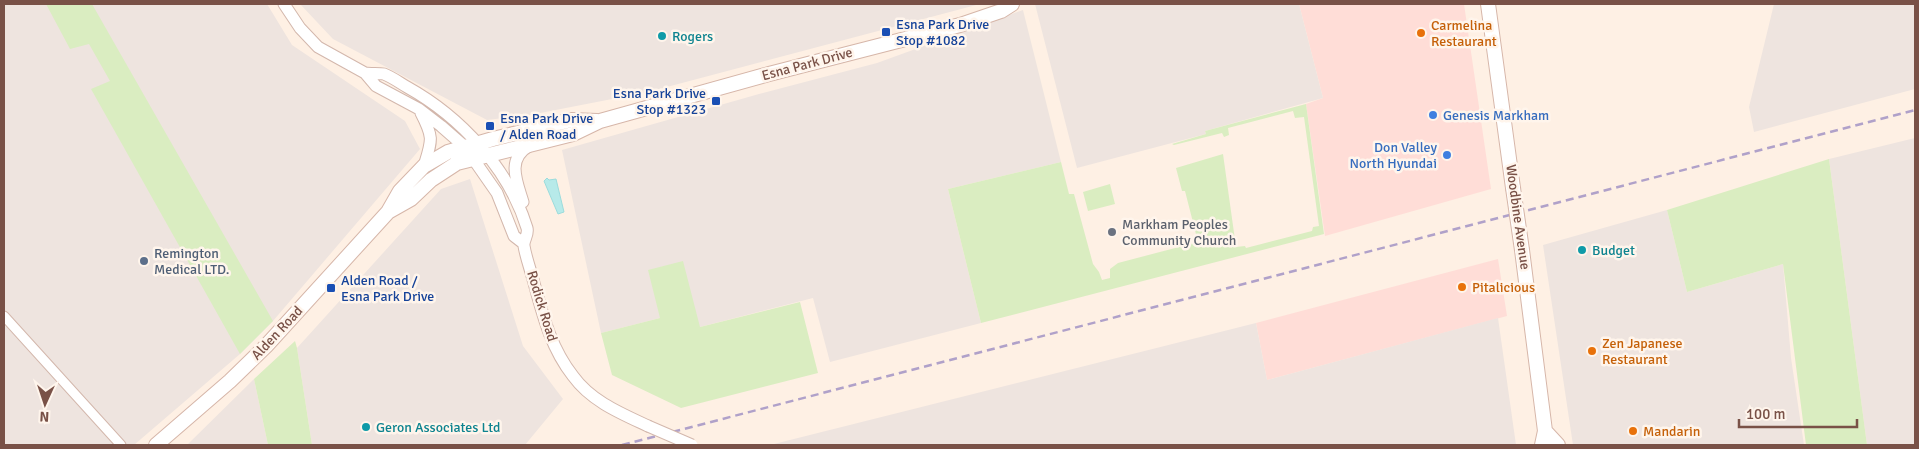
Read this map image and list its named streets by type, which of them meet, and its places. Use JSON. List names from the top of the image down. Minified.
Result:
{"streets":{"main road":["Esna Park Drive","Woodbine Avenue","Alden Road"],"street":["Rodick Road"]},"crossings":[["Esna Park Drive","Rodick Road"],["Esna Park Drive","Alden Road"],["Rodick Road","Alden Road"]],"places":{"transit":["Esna Park Drive Stop #1082","Esna Park Drive Stop #1323","Esna Park Drive / Alden Road","Alden Road / Esna Park Drive"],"other":["Carmelina Restaurant","Rogers","Genesis Markham","Don Valley North Hyundai","Markham Peoples Community Church","Budget","Remington Medical LTD.","Pitalicious","Zen Japanese Restaurant","Geron Associates Ltd","Mandarin"]},"scale_bar":"100 m","north":"bottom"}
